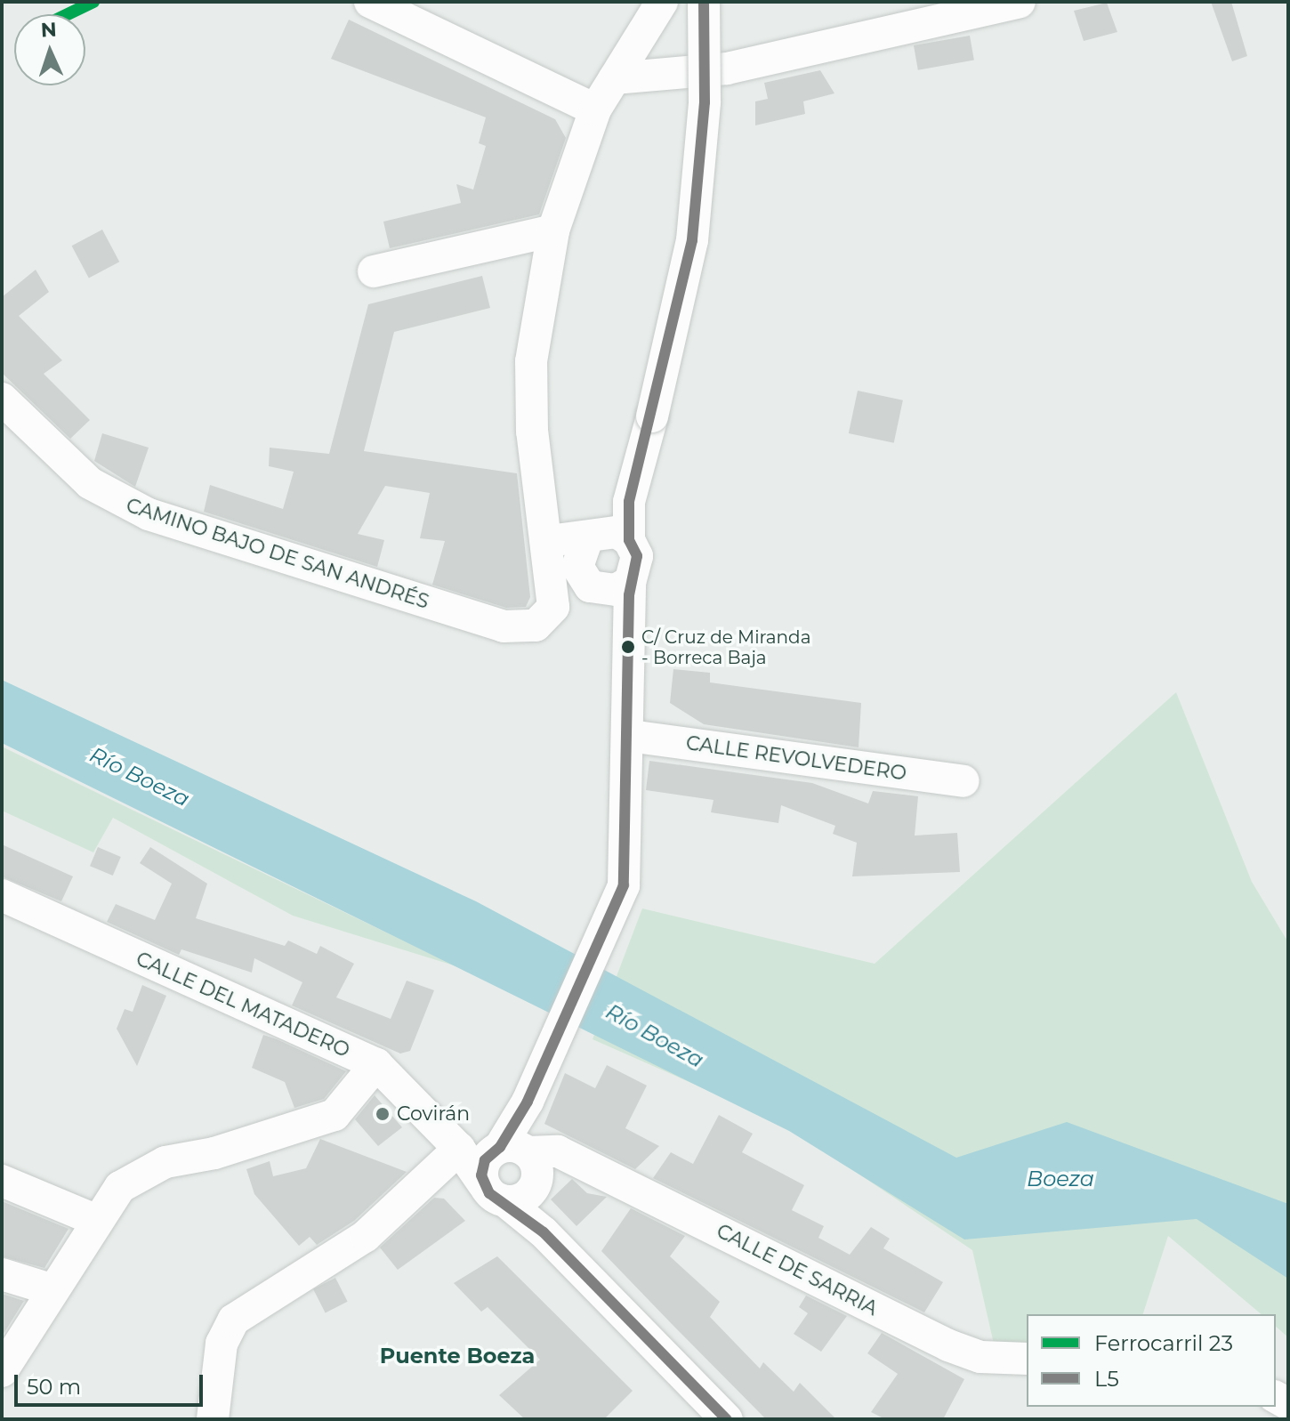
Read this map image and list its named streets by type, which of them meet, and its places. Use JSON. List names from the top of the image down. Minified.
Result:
{"streets":{"street":["CAMINO BAJO DE SAN ANDRÉS","CALLE REVOLVEDERO","CALLE DEL MATADERO","CALLE DE SARRIA"]},"crossings":[["CALLE DEL MATADERO","CALLE DE SARRIA"]],"districts":["Puente Boeza"],"water":["Río Boeza","Boeza"],"places":["C/ Cruz de Miranda - Borreca Baja","Covirán"],"lines":["rail line 23","transit line L5"],"legend":["Ferrocarril 23","L5"],"scale_bar":"50 m","north":"top"}
